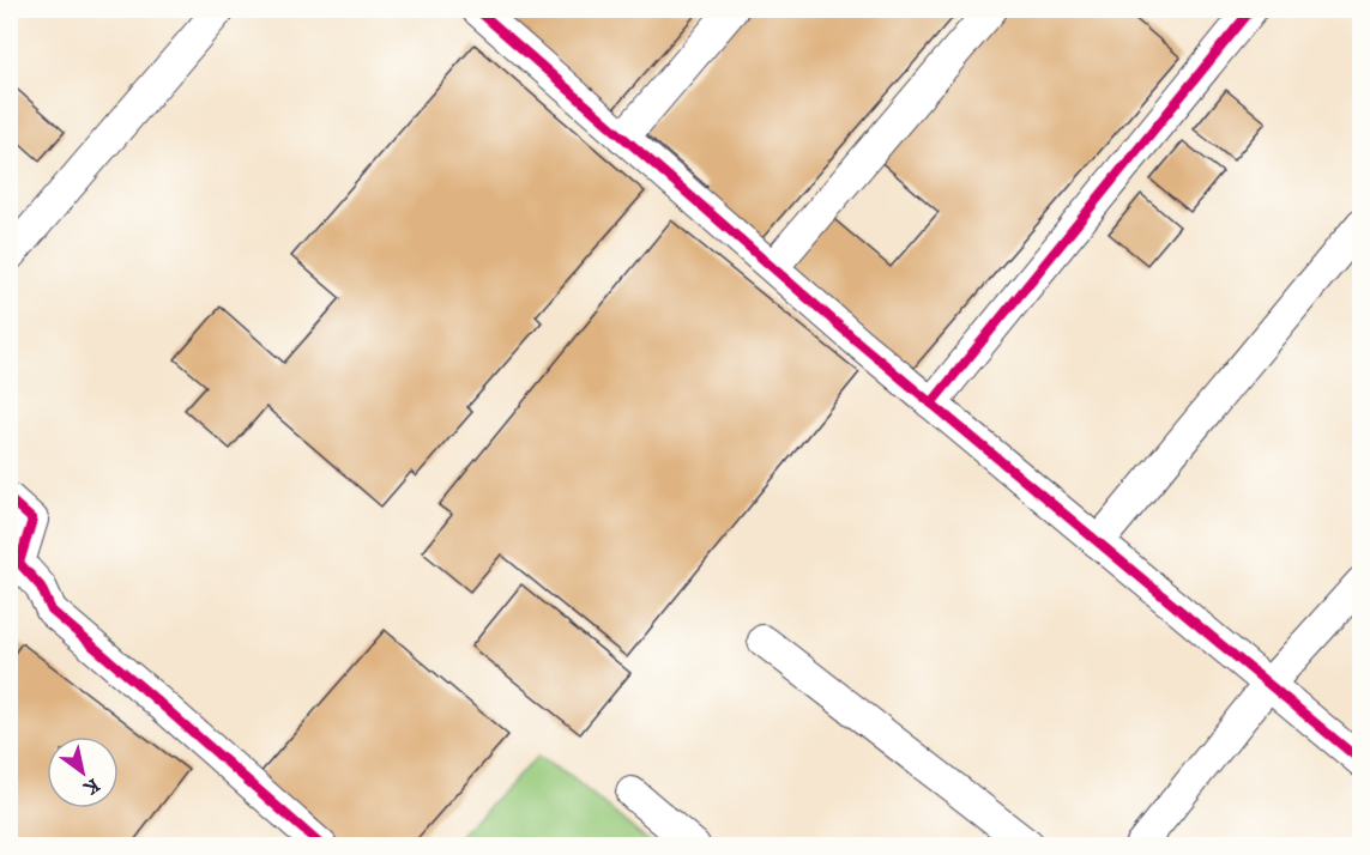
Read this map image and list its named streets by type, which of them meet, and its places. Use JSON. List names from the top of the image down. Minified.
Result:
{"north":"bottom right"}
